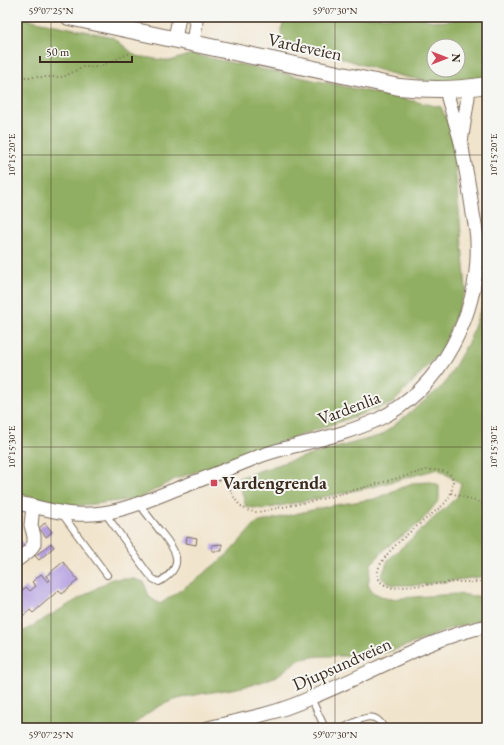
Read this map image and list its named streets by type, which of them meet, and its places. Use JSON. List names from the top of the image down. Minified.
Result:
{"streets":{"street":["Vardeveien","Vardenlia","Djupsundveien"]},"crossings":[["Vardeveien","Vardenlia"]],"places":{"transit":["Vardengrenda"]},"scale_bar":"50 m","north":"right","coordinates":["59°07'25\"N","59°07'30\"N","10°15'20\"E","10°15'30\"E"]}
